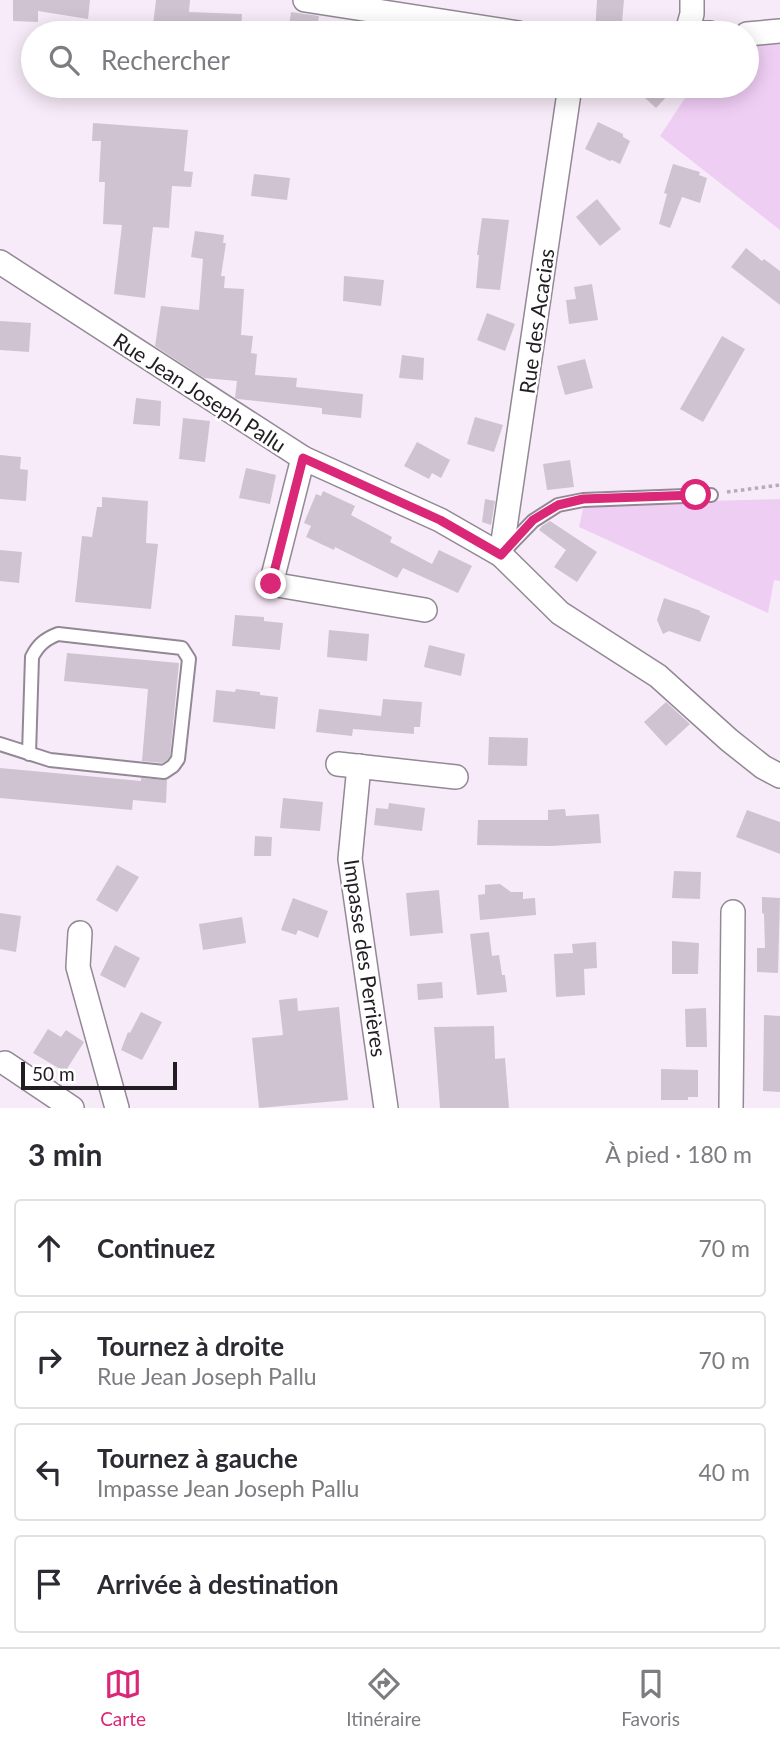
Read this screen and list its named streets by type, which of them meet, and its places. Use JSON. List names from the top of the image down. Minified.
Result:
{"streets":{"street":["Rue des Acacias","Rue Jean Joseph Pallu","Impasse des Perrières"]},"crossings":[["Rue des Acacias","Rue Jean Joseph Pallu"]],"scale_bar":"50 m","page":{"search":"Rechercher","scale":"50 m","heading":["3 min","À pied · 180 m"],"list":[["Continuez","70 m"],["Tournez à droite","Rue Jean Joseph Pallu","70 m"],["Tournez à gauche","Impasse Jean Joseph Pallu","40 m"],"Arrivée à destination"],"nav":["Carte","Itinéraire","Favoris"]}}
